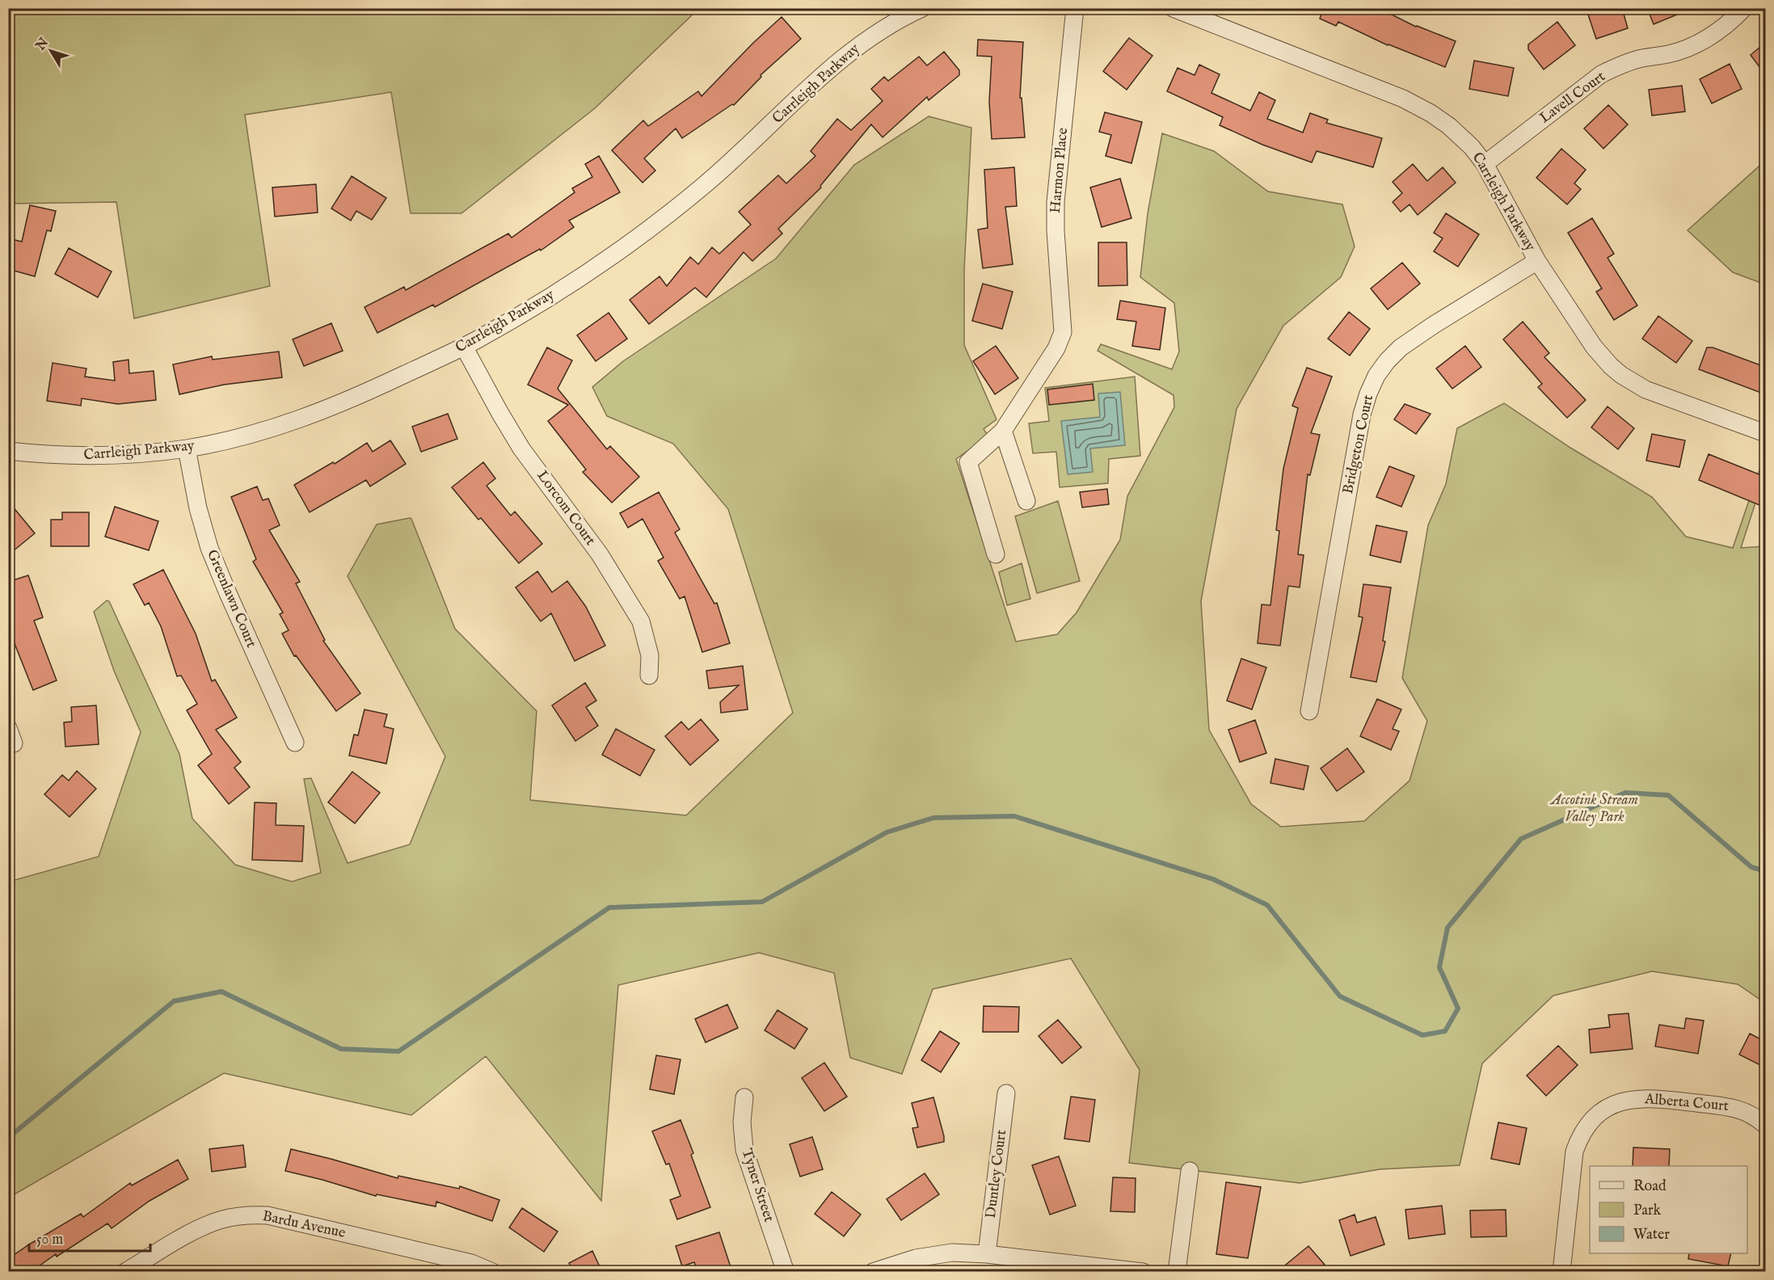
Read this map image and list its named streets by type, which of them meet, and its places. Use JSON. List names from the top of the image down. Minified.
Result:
{"streets":{"street":["Carrleigh Parkway","Lavell Court","Harmon Place","Bridgeton Court","Lorcom Court","Greenlawn Court","Alberta Court","Duntley Court","Tyner Street","Bardu Avenue"]},"crossings":[["Carrleigh Parkway","Lavell Court"],["Carrleigh Parkway","Bridgeton Court"],["Carrleigh Parkway","Lorcom Court"],["Carrleigh Parkway","Greenlawn Court"]],"parks":["Accotink Stream Valley Park"],"legend":["Road","Park","Water"],"scale_bar":"50 m","north":"top left"}
